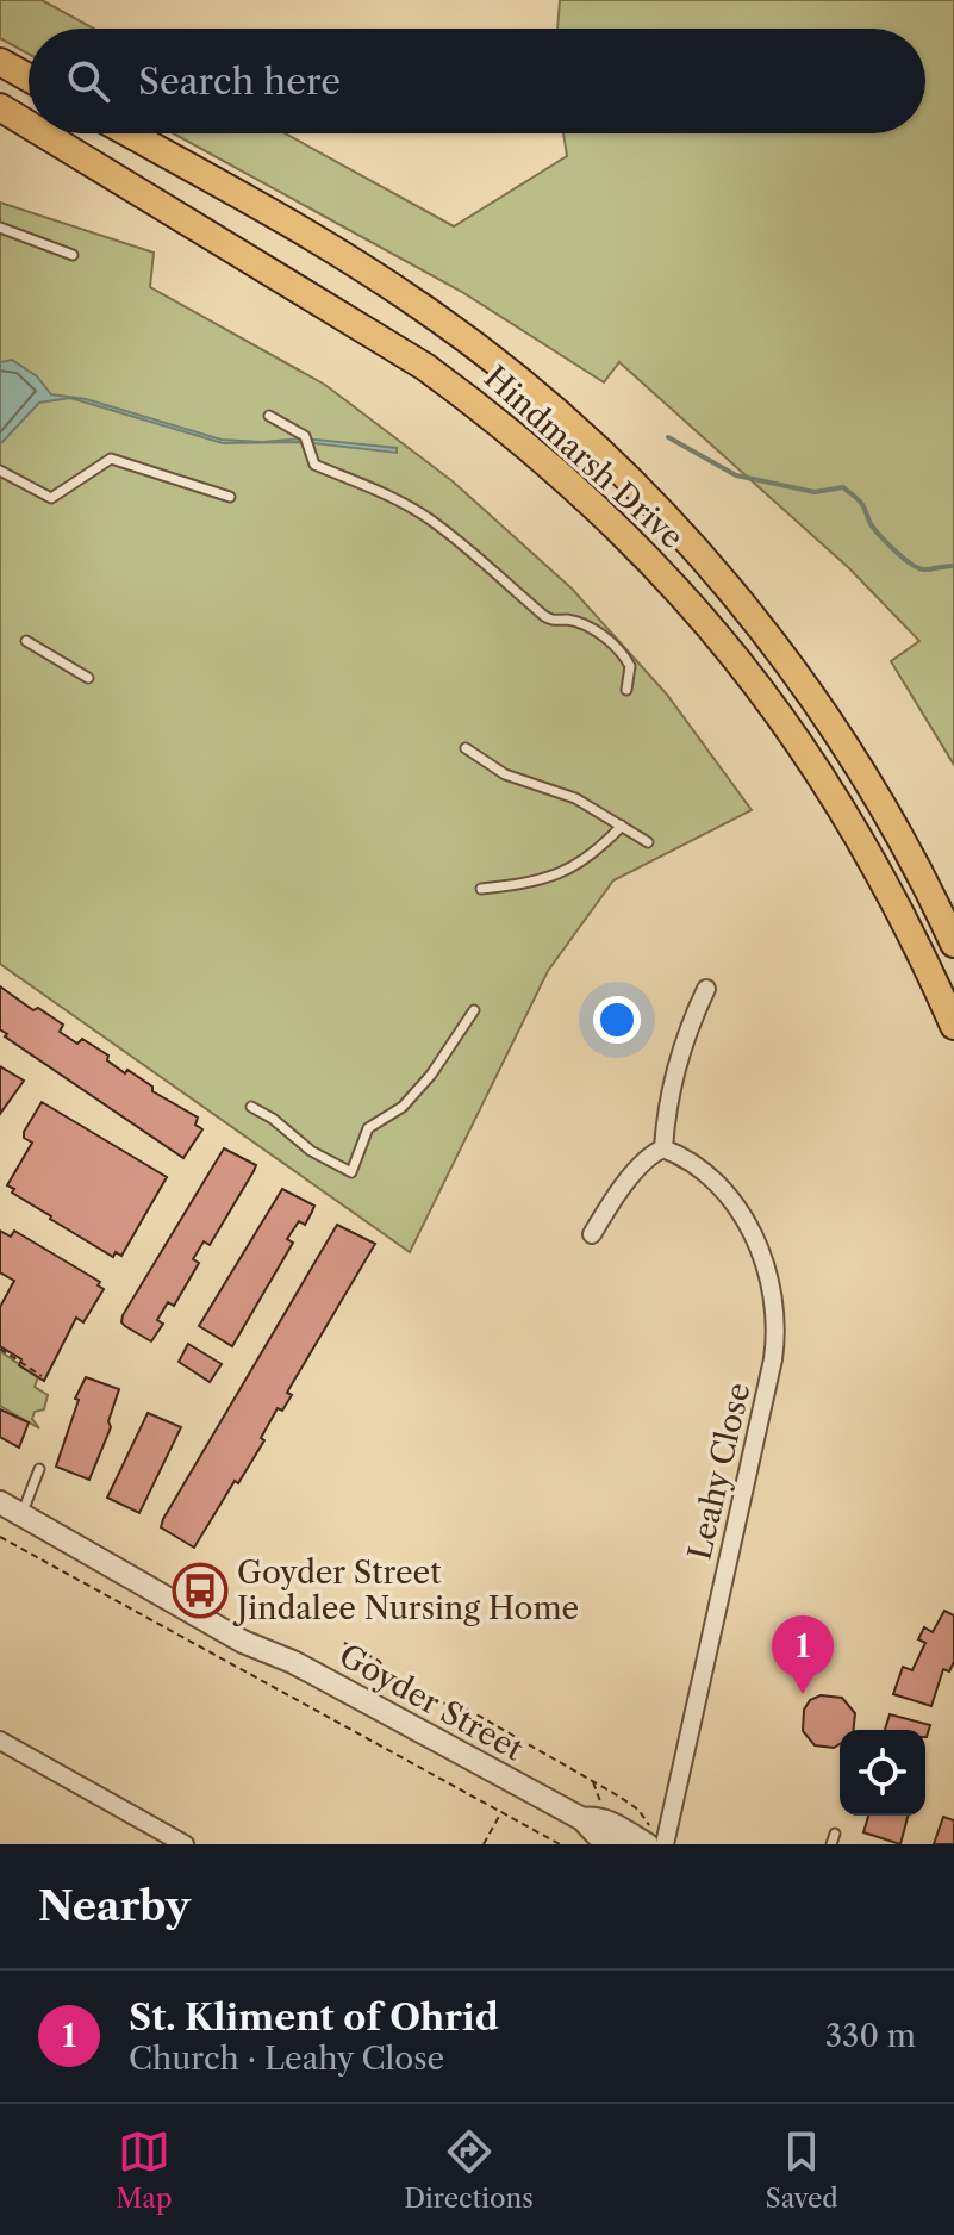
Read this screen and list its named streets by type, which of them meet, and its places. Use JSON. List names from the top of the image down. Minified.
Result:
{"streets":{"main road":["Hindmarsh Drive"],"street":["Leahy Close","Goyder Street"]},"crossings":[["Leahy Close","Goyder Street"]],"places":{"bus stop":["Goyder Street Jindalee Nursing Home"]},"page":{"search":"Search here","pins":"1","heading":"Nearby","list":[{"mark":"1","name":"St. Kliment of Ohrid","note":"Church · Leahy Close","value":"330 m"}],"nav":["Map","Directions","Saved"]}}
